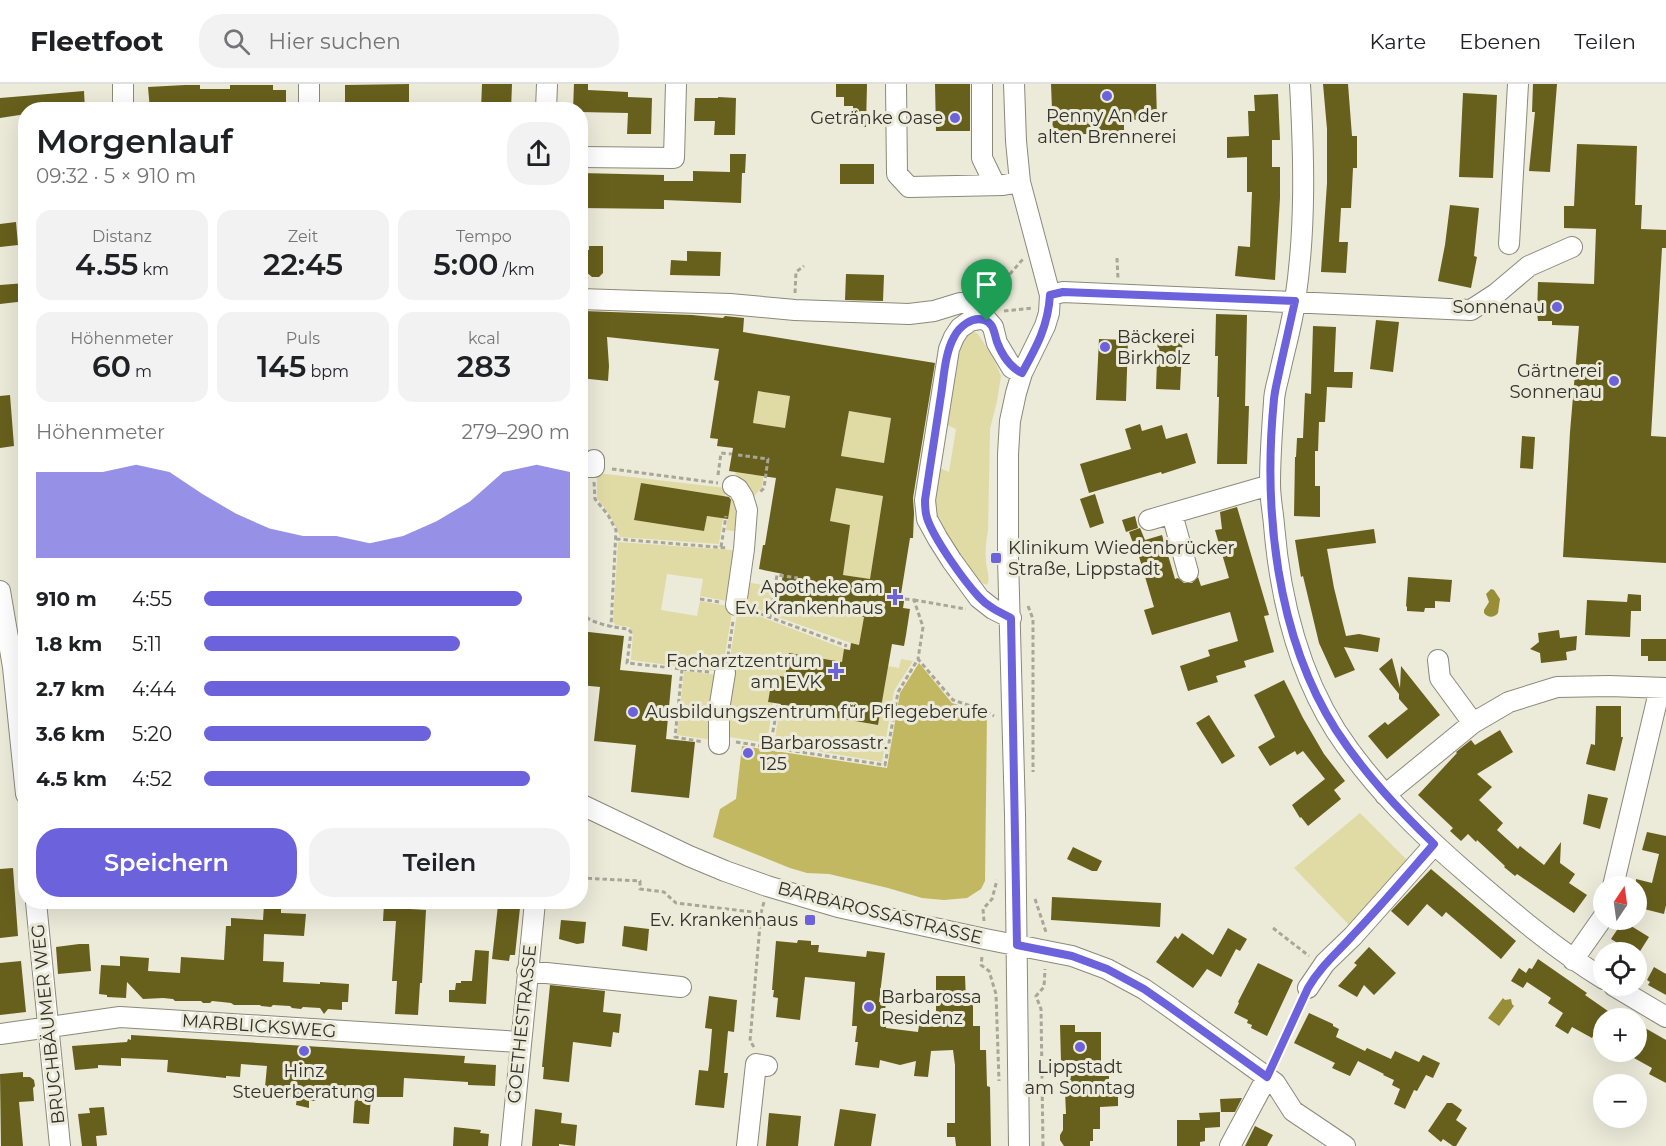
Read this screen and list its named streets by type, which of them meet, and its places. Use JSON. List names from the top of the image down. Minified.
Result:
{"streets":{"street":["BARBAROSSASTRASSE","BRUCHBÄUMER WEG","GOETHESTRASSE","MARBLICKSWEG"]},"crossings":[["BRUCHBÄUMER WEG","MARBLICKSWEG"],["GOETHESTRASSE","MARBLICKSWEG"]],"places":{"other":["Penny An der alten Brennerei","Getränke Oase","Sonnenau","Bäckerei Birkholz","Gärtnerei Sonnenau","Ausbildungszentrum für Pflegeberufe","Barbarossastr. 125","Barbarossa Residenz","Lippstadt am Sonntag","Hinz Steuerberatung"],"transit":["Klinikum Wiedenbrücker Straße, Lippstadt","Ev. Krankenhaus"],"health":["Apotheke am Ev. Krankenhaus","Facharztzentrum am EVK"]},"north":"top","page":{"header":"Fleetfoot","search":"Hier suchen","nav":["Karte","Ebenen","Teilen"],"heading":["Morgenlauf","09:32 · 5 × 910 m"],"stats":[["Distanz","4.55 km"],["Zeit","22:45"],["Tempo","5:00 /km"],["Höhenmeter","60 m"],["Puls","145 bpm"],["kcal","283"]],"chart":["Höhenmeter","279–290 m"],"list":[{"name":"910 m","note":"4:55"},{"name":"1.8 km","note":"5:11"},{"name":"2.7 km","note":"4:44"},{"name":"3.6 km","note":"5:20"},{"name":"4.5 km","note":"4:52"}],"buttons":["Speichern","Teilen"],"map_buttons":["+","−"]}}
